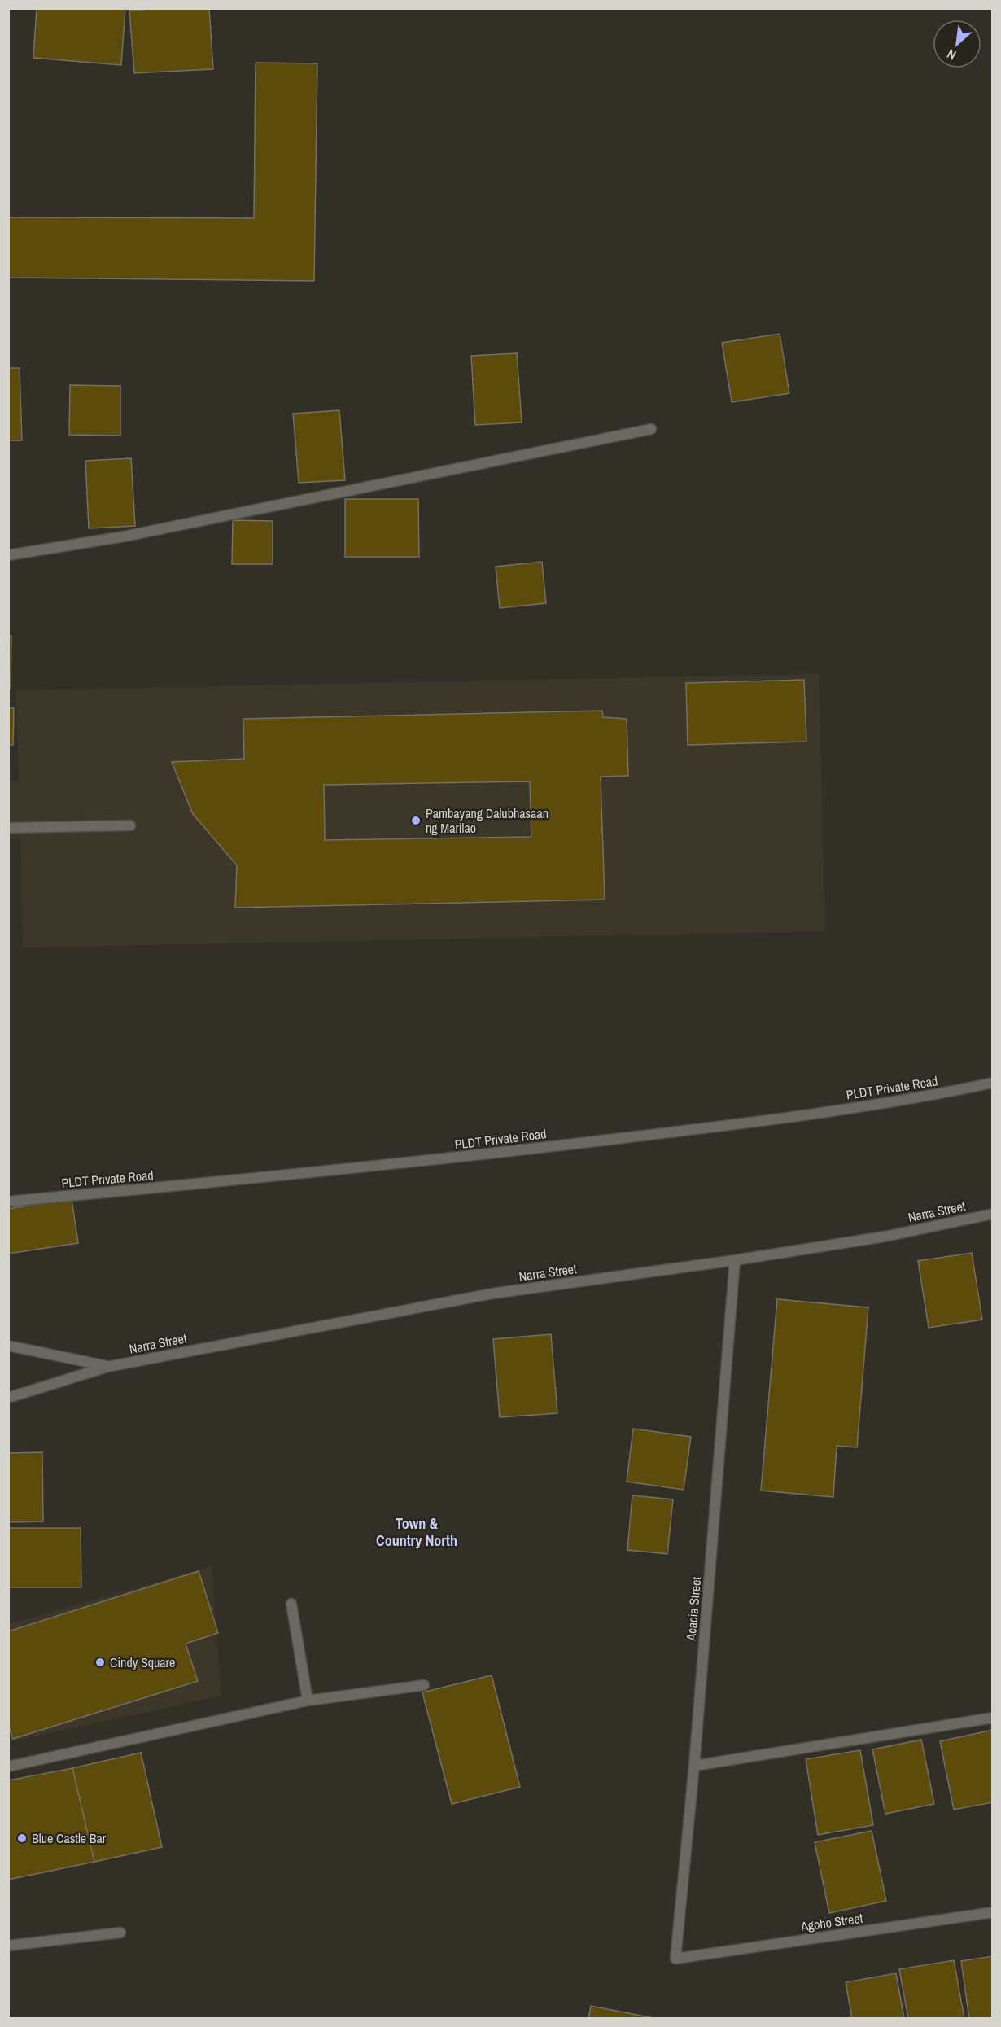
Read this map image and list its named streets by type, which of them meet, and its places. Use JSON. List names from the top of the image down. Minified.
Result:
{"streets":{"street":["PLDT Private Road","Narra Street","Acacia Street","Agoho Street"]},"crossings":[["Narra Street","Acacia Street"],["Acacia Street","Agoho Street"]],"districts":["Town & Country North"],"places":["Pambayang Dalubhasaan ng Marilao","Cindy Square","Blue Castle Bar"],"north":"bottom left"}
